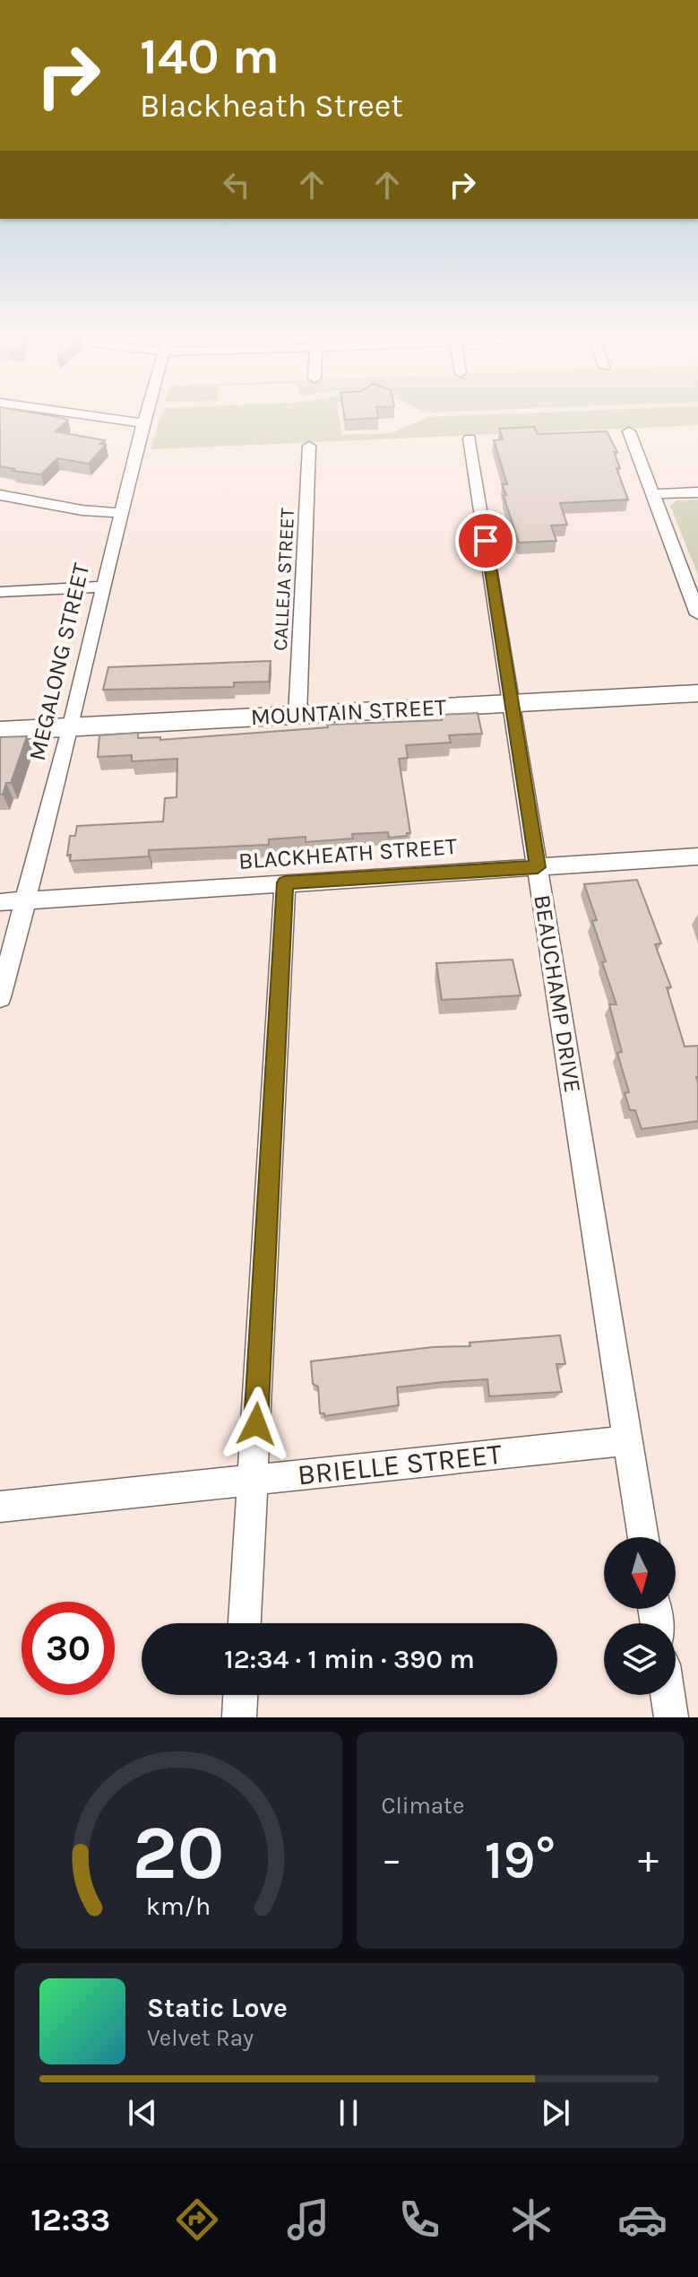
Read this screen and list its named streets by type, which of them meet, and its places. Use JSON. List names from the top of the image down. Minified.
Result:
{"streets":{"street":["CALLEJA STREET","MEGALONG STREET","MOUNTAIN STREET","BLACKHEATH STREET","BEAUCHAMP DRIVE","BRIELLE STREET"]},"crossings":[["CALLEJA STREET","MOUNTAIN STREET"],["MEGALONG STREET","MOUNTAIN STREET"],["MEGALONG STREET","BLACKHEATH STREET"],["MOUNTAIN STREET","BEAUCHAMP DRIVE"],["BLACKHEATH STREET","BEAUCHAMP DRIVE"],["BEAUCHAMP DRIVE","BRIELLE STREET"]],"north":"bottom","page":{"turn":["140 m","Blackheath Street"],"limit":"30","trip":"12:34 · 1 min · 390 m","tile":"Climate","heat":["−","19°","+"],"song":["Static Love","Velvet Ray"],"tabs":"12:33","gauge":["20","km/h"]}}
